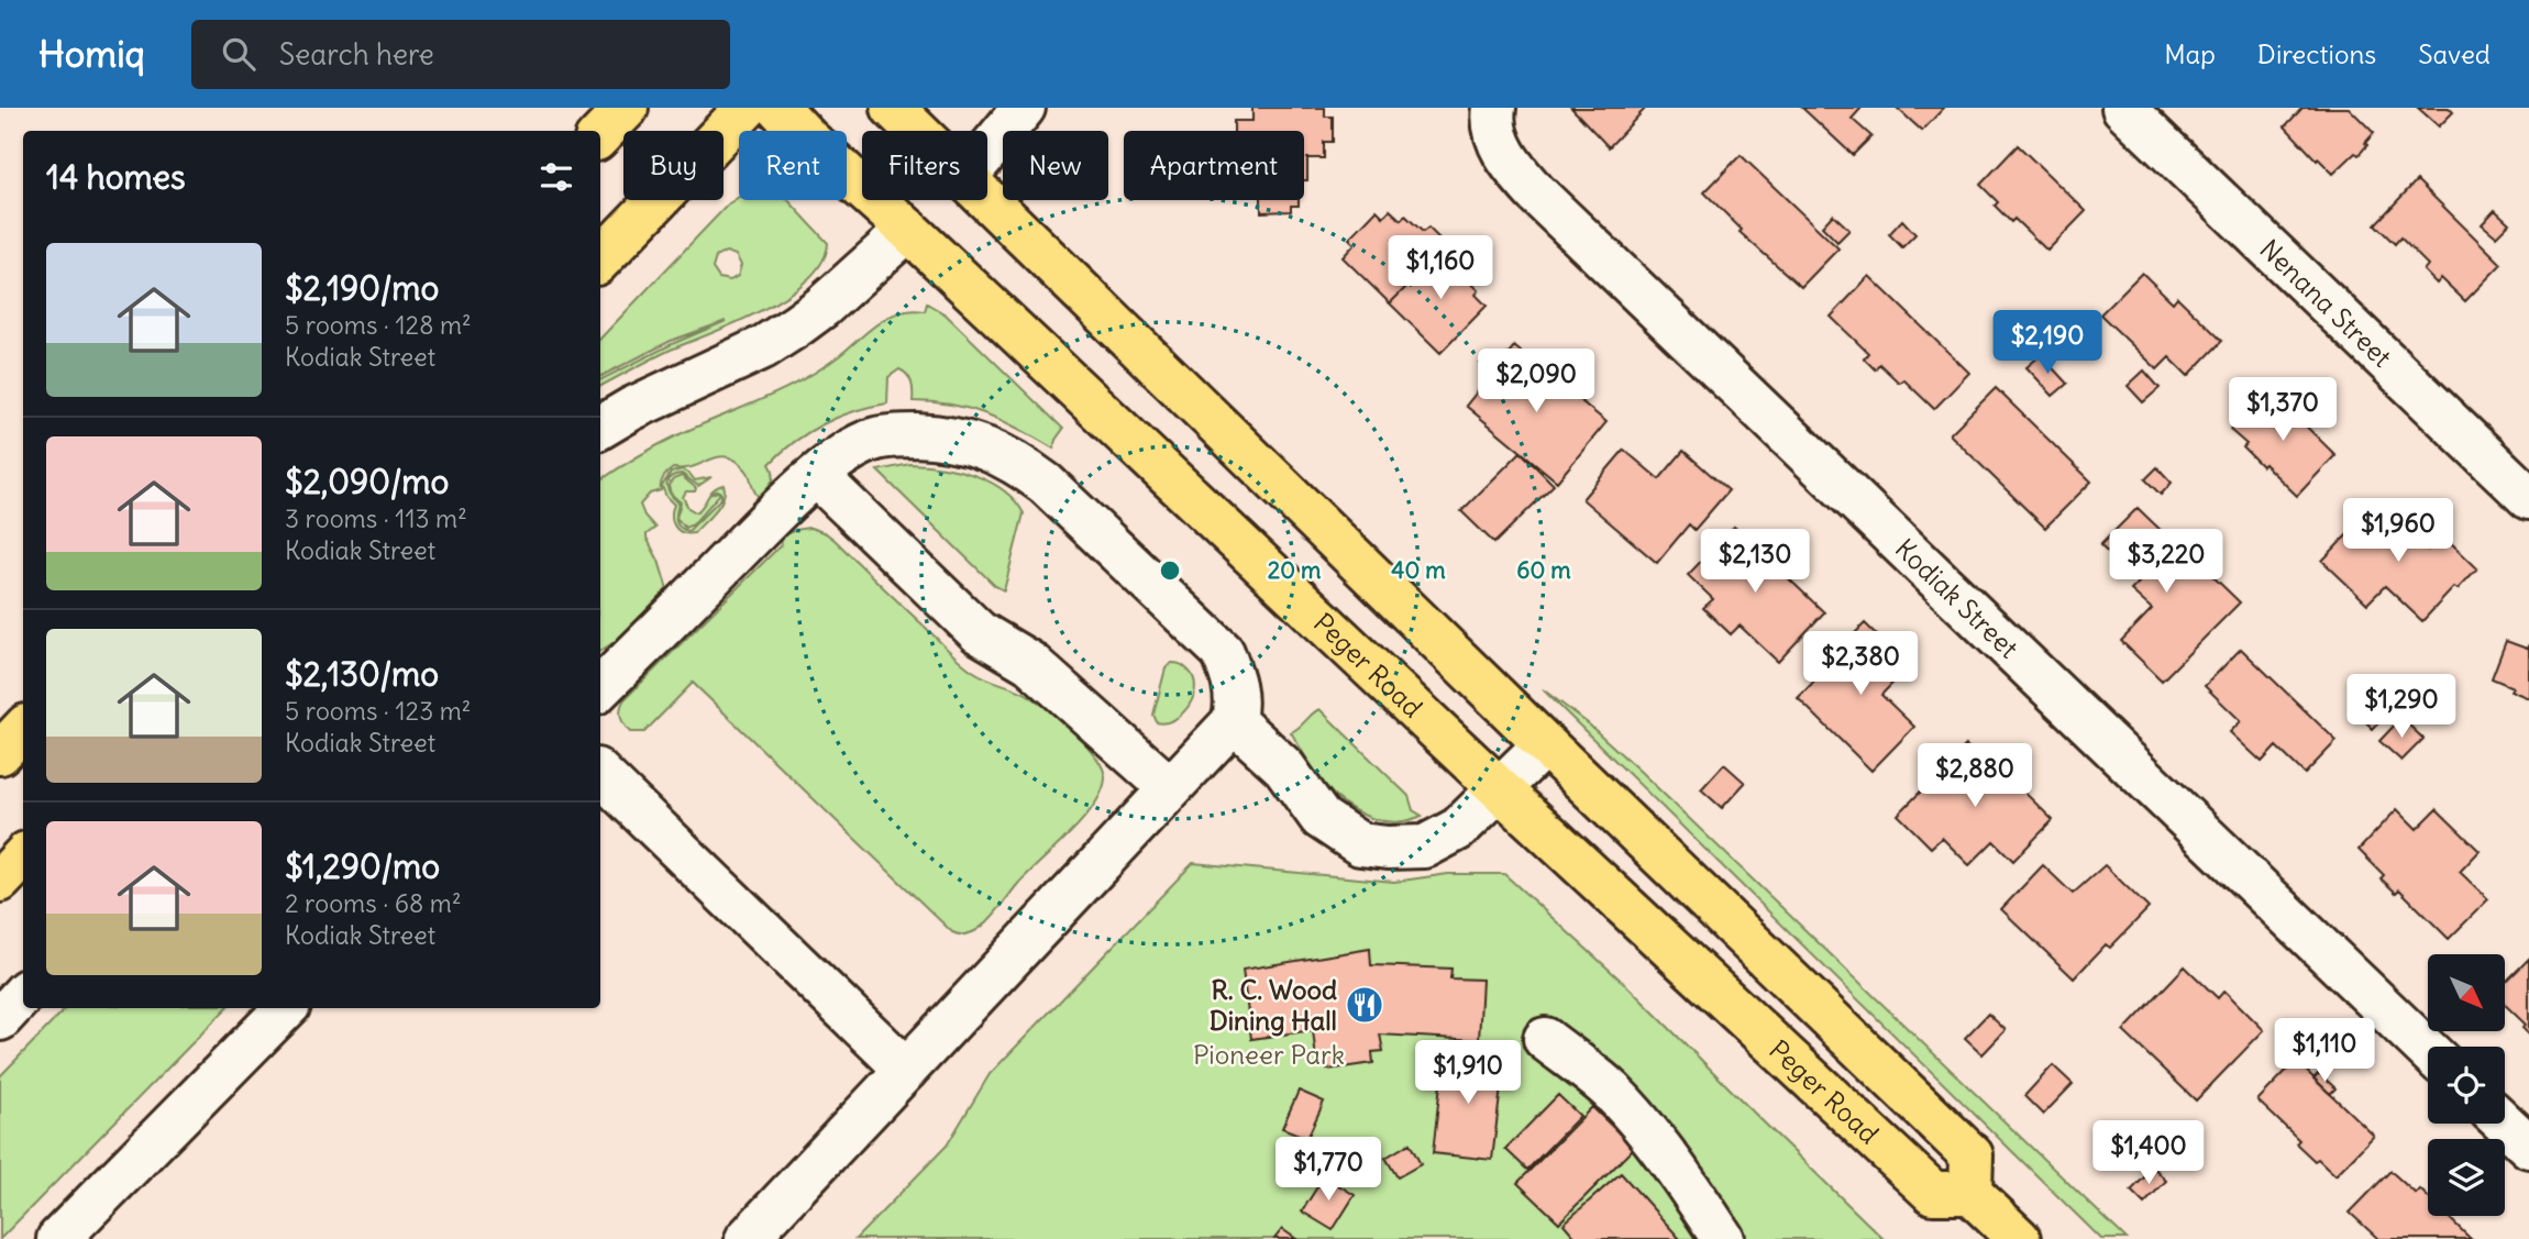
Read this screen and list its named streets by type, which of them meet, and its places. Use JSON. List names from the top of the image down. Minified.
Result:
{"streets":{"main road":["Peger Road"],"street":["Nenana Street","Kodiak Street"]},"parks":["Pioneer Park"],"places":{"restaurant":["R. C. Wood Dining Hall"]},"north":"bottom right","page":{"header":"Homiq","search":"Search here","nav":["Map","Directions","Saved"],"chip":["Buy","Rent","Filters","New","Apartment"],"heading":"14 homes","list":[{"name":"$2,190/mo","note":"5 rooms · 128 m² · Kodiak Street"},{"name":"$2,090/mo","note":"3 rooms · 113 m² · Kodiak Street"},{"name":"$2,130/mo","note":"5 rooms · 123 m² · Kodiak Street"},{"name":"$1,290/mo","note":"2 rooms · 68 m² · Kodiak Street"}],"price":["$1,160","$2,190","$2,090","$1,370","$1,960","$2,130","$3,220","$2,380","$1,290","$2,880","$1,110","$1,910","$1,400","$1,770"]},"rings":["20 m","40 m","60 m"]}
